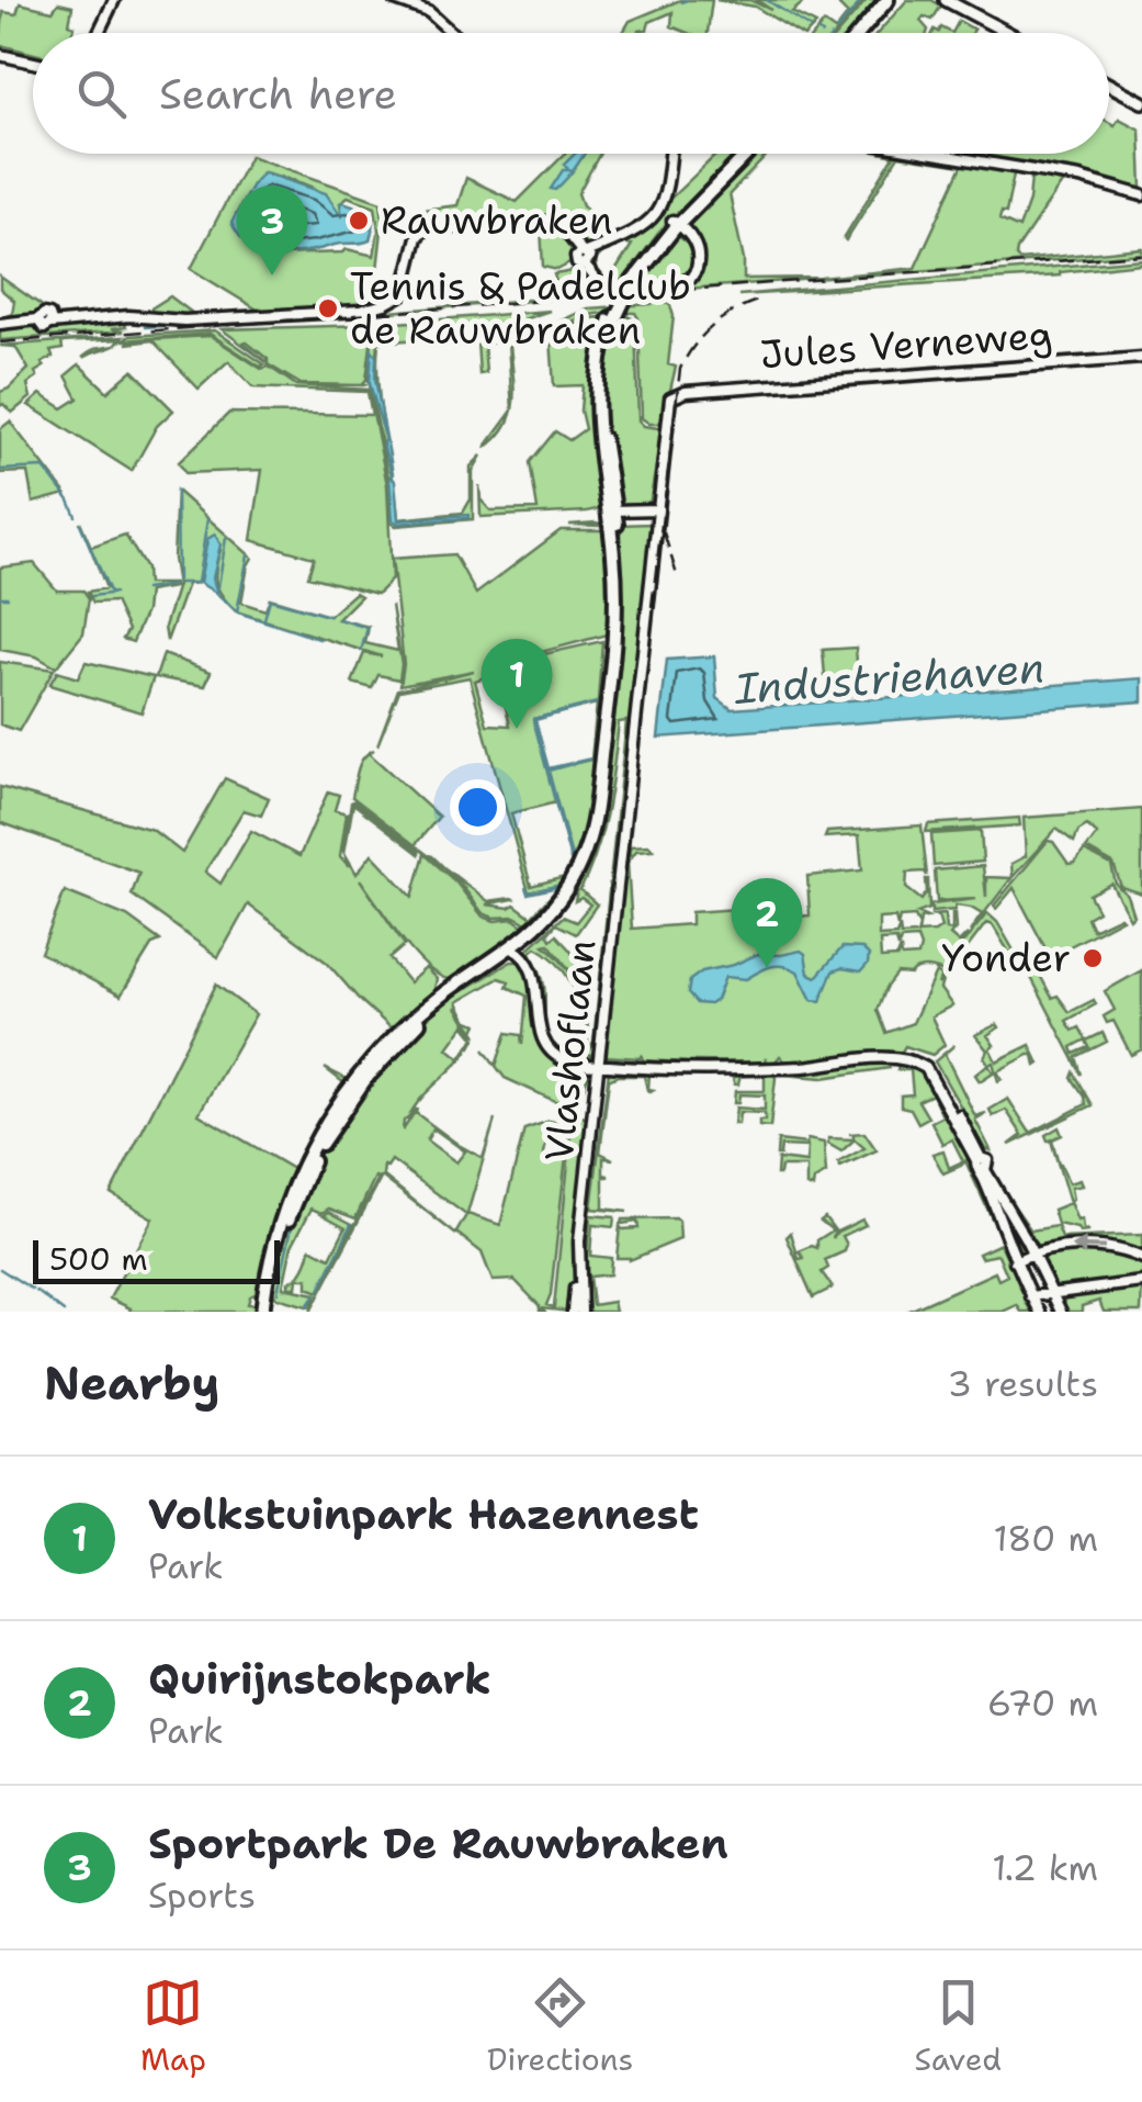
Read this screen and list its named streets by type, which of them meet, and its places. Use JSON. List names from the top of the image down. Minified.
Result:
{"streets":{"street":["Jules Verneweg","Vlashoflaan"]},"crossings":[["Jules Verneweg","Vlashoflaan"]],"water":["Industriehaven"],"places":["Rauwbraken","Tennis & Padelclub de Rauwbraken","Yonder"],"scale_bar":"500 m","page":{"search":"Search here","pins":["3","1","2"],"scale":"500 m","heading":["Nearby","3 results"],"list":[{"mark":"1","name":"Volkstuinpark Hazennest","note":"Park","value":"180 m"},{"mark":"2","name":"Quirijnstokpark","note":"Park","value":"670 m"},{"mark":"3","name":"Sportpark De Rauwbraken","note":"Sports","value":"1.2 km"}],"nav":["Map","Directions","Saved"]}}
